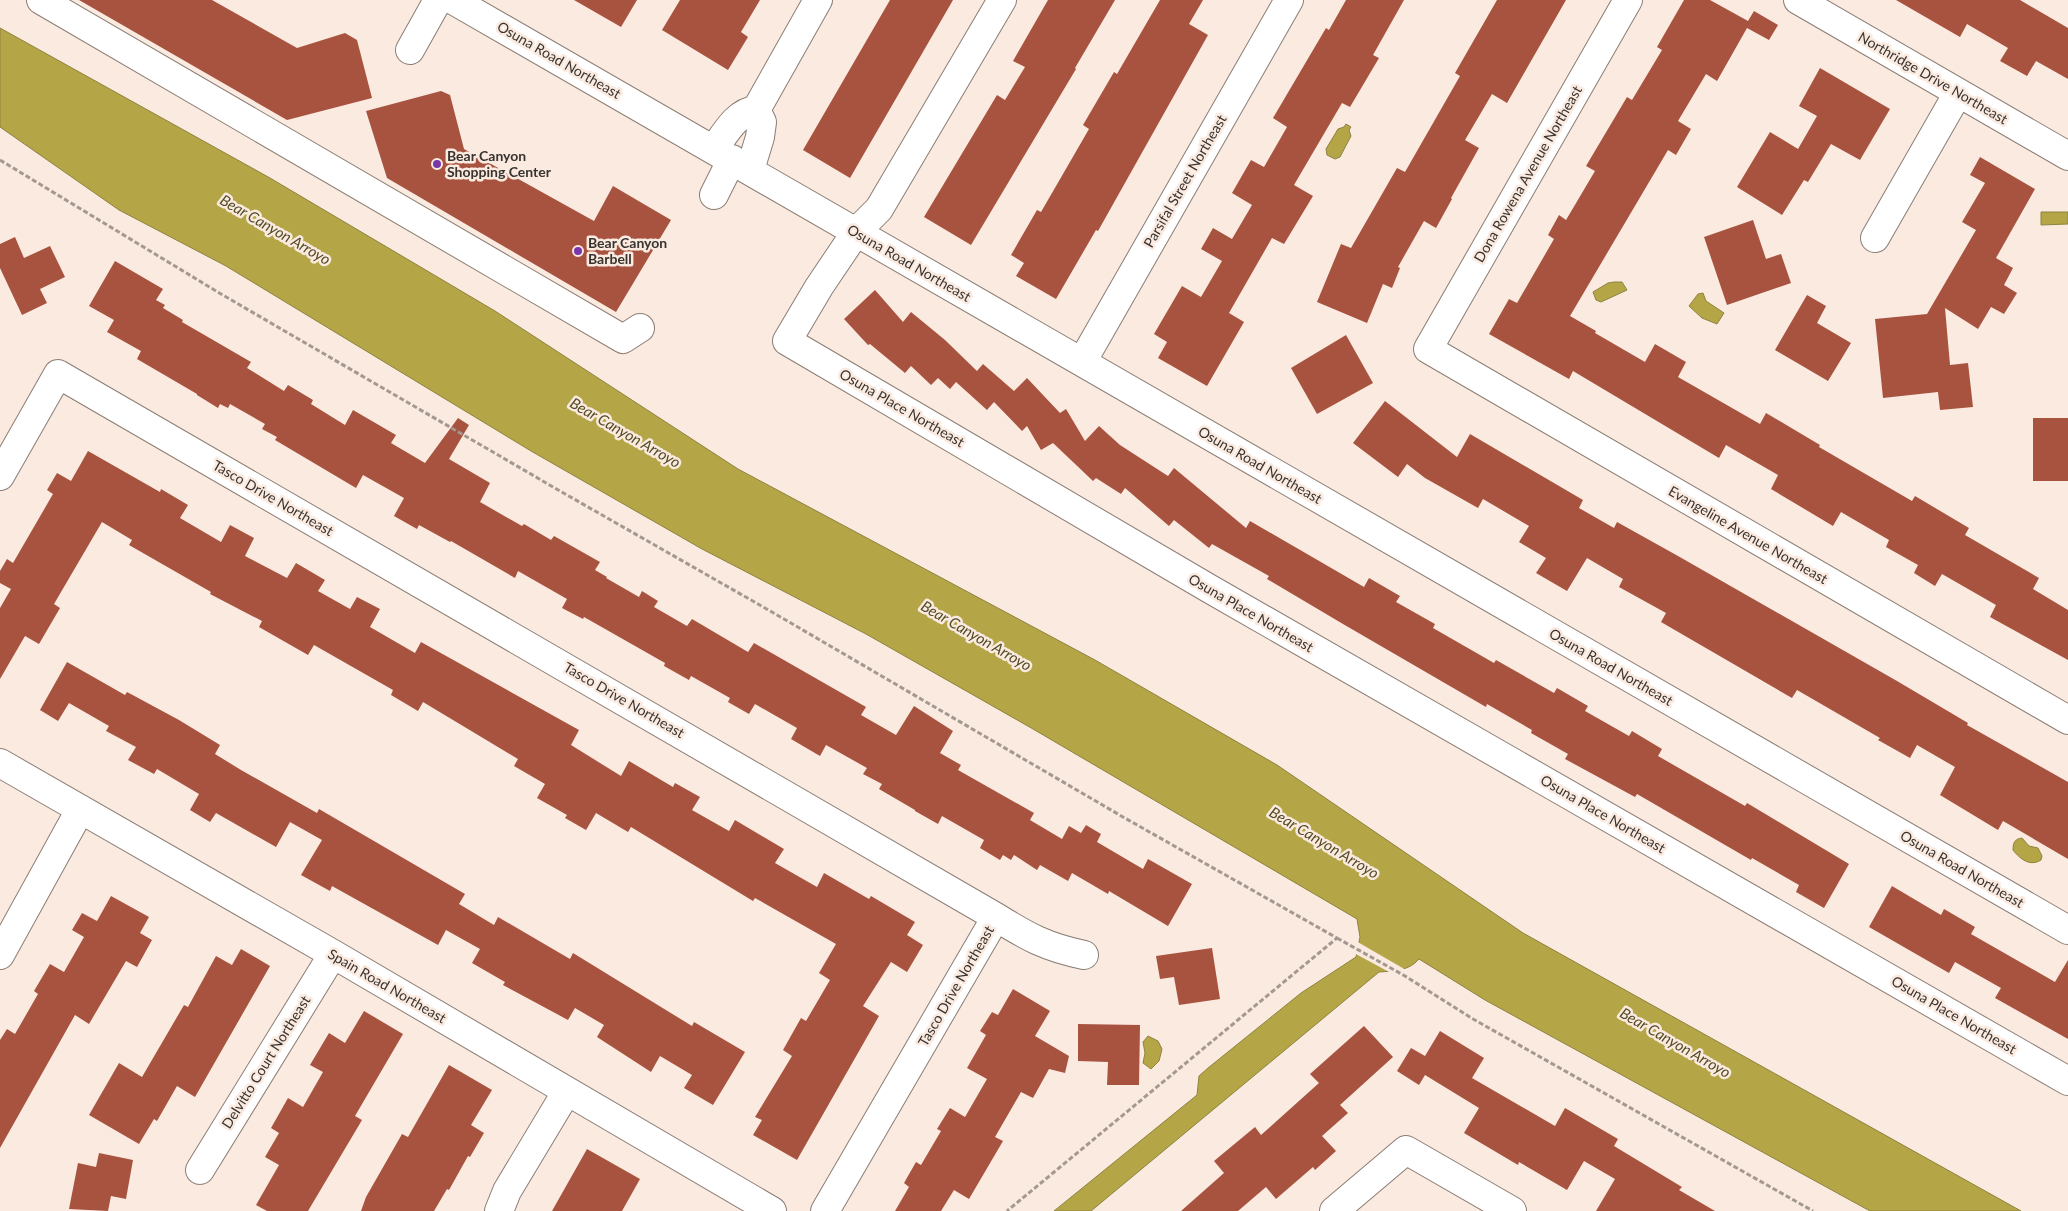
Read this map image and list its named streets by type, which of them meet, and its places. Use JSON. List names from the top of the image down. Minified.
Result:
{"streets":{"street":["Osuna Road Northeast","Northridge Drive Northeast","Dona Rowena Avenue Northeast","Parsifal Street Northeast","Osuna Place Northeast","Tasco Drive Northeast","Evangeline Avenue Northeast","Spain Road Northeast","Delvitto Court Northeast"]},"crossings":[["Osuna Road Northeast","Parsifal Street Northeast"],["Osuna Road Northeast","Osuna Place Northeast"],["Dona Rowena Avenue Northeast","Evangeline Avenue Northeast"],["Spain Road Northeast","Delvitto Court Northeast"]],"water":["Bear Canyon Arroyo"],"places":["Bear Canyon Shopping Center","Bear Canyon Barbell"]}
